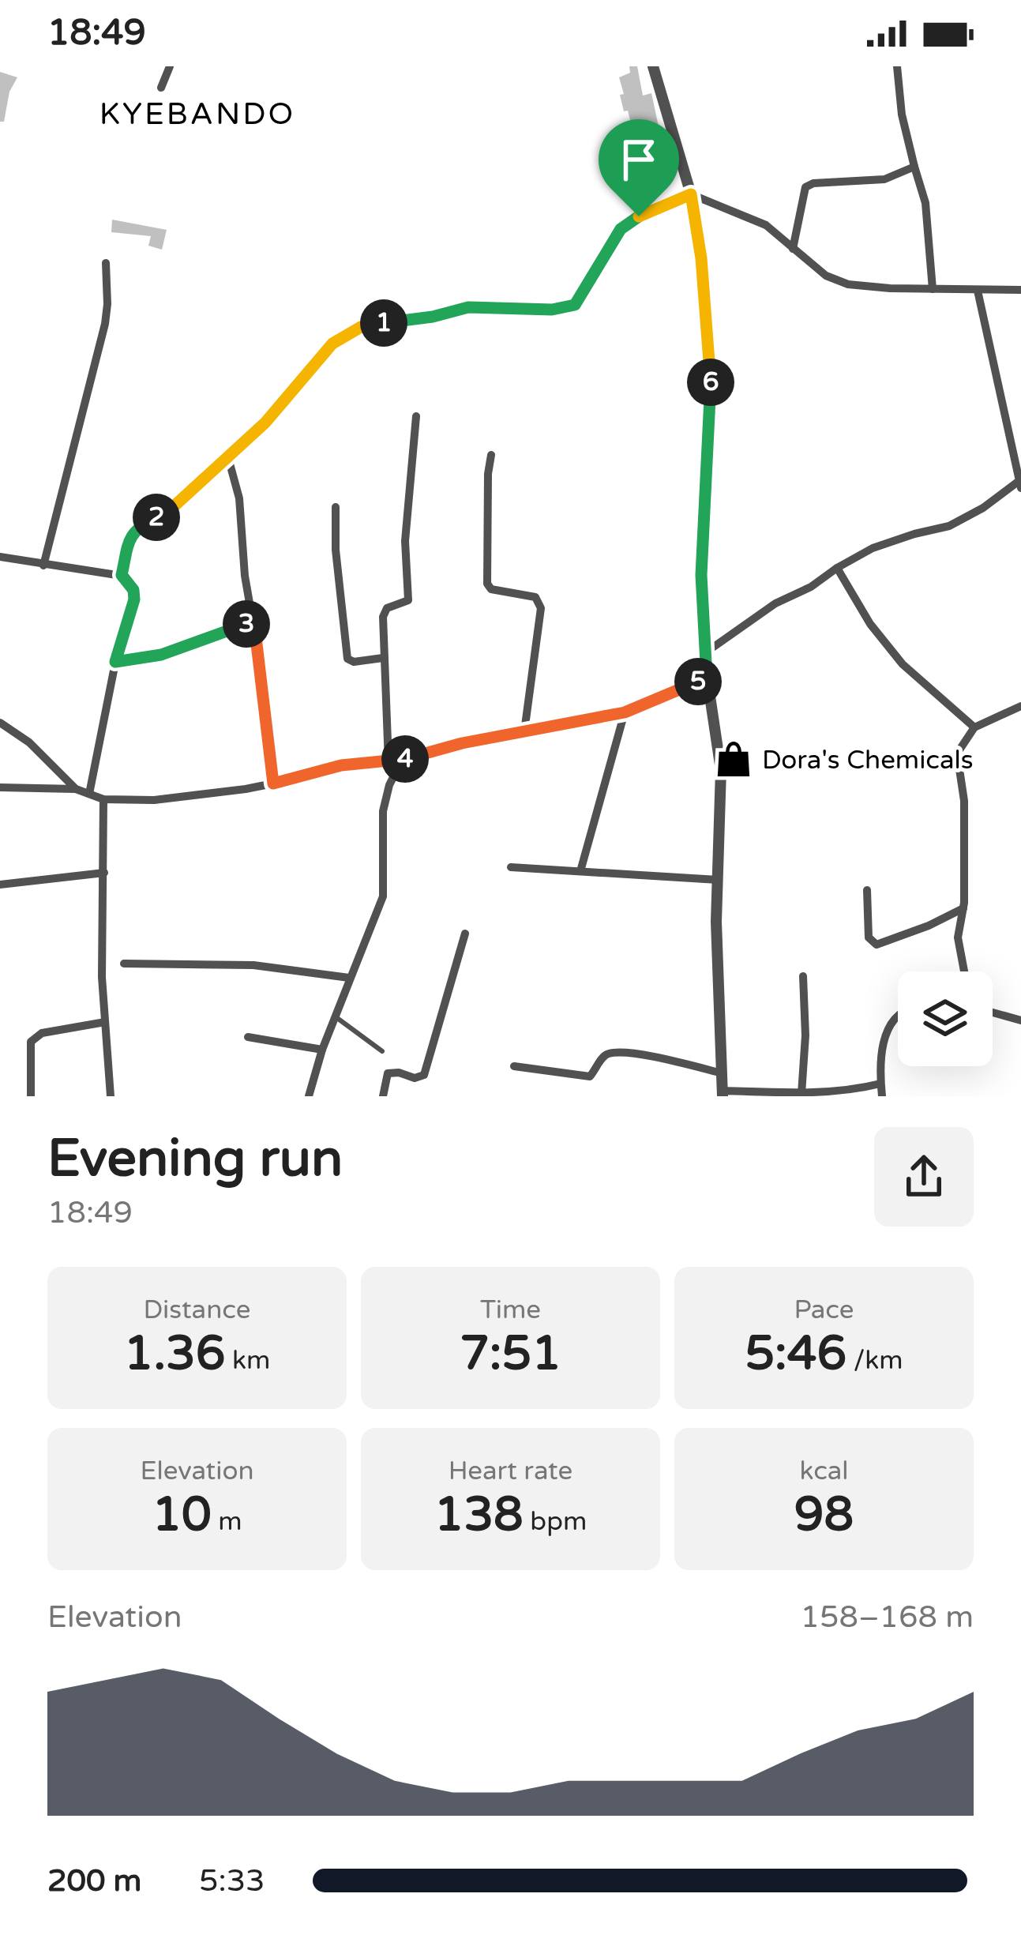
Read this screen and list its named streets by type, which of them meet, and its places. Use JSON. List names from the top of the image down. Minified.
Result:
{"districts":["KYEBANDO"],"places":{"shop":["Dora's Chemicals"]},"page":{"status":"18:49","pins":["1","6","2","3","5","4"],"heading":["Evening run","18:49"],"stats":[["Distance","1.36 km"],["Time","7:51"],["Pace","5:46 /km"],["Elevation","10 m"],["Heart rate","138 bpm"],["kcal","98"]],"chart":["Elevation","158–168 m"],"list":[{"name":"200 m","note":"5:33"}]}}
